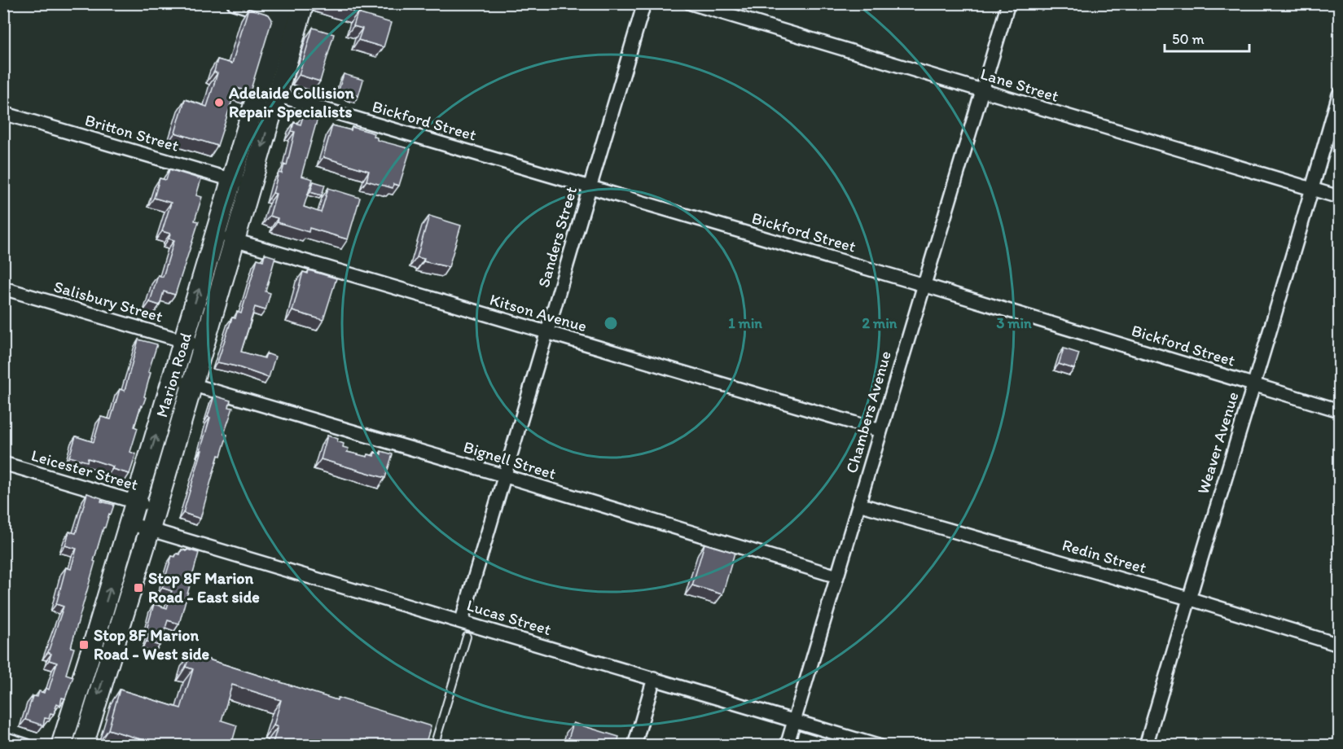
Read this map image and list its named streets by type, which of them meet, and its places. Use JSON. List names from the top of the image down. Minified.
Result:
{"streets":{"main road":["Marion Road"],"street":["Lane Street","Bickford Street","Britton Street","Sanders Street","Salisbury Street","Kitson Avenue","Chambers Avenue","Weaver Avenue","Bignell Street","Leicester Street","Redin Street","Lucas Street"]},"crossings":[["Lane Street","Chambers Avenue"],["Lane Street","Weaver Avenue"],["Bickford Street","Sanders Street"],["Bickford Street","Marion Road"],["Bickford Street","Chambers Avenue"],["Bickford Street","Weaver Avenue"],["Britton Street","Marion Road"],["Sanders Street","Kitson Avenue"],["Sanders Street","Bignell Street"],["Sanders Street","Lucas Street"],["Salisbury Street","Marion Road"],["Kitson Avenue","Marion Road"],["Kitson Avenue","Chambers Avenue"],["Marion Road","Bignell Street"],["Marion Road","Leicester Street"],["Marion Road","Lucas Street"],["Chambers Avenue","Bignell Street"],["Chambers Avenue","Redin Street"],["Chambers Avenue","Lucas Street"],["Weaver Avenue","Redin Street"]],"places":{"other":["Adelaide Collision Repair Specialists"],"transit":["Stop 8F Marion Road - East side","Stop 8F Marion Road - West side"]},"scale_bar":"50 m","rings":["1 min","2 min","3 min"]}
